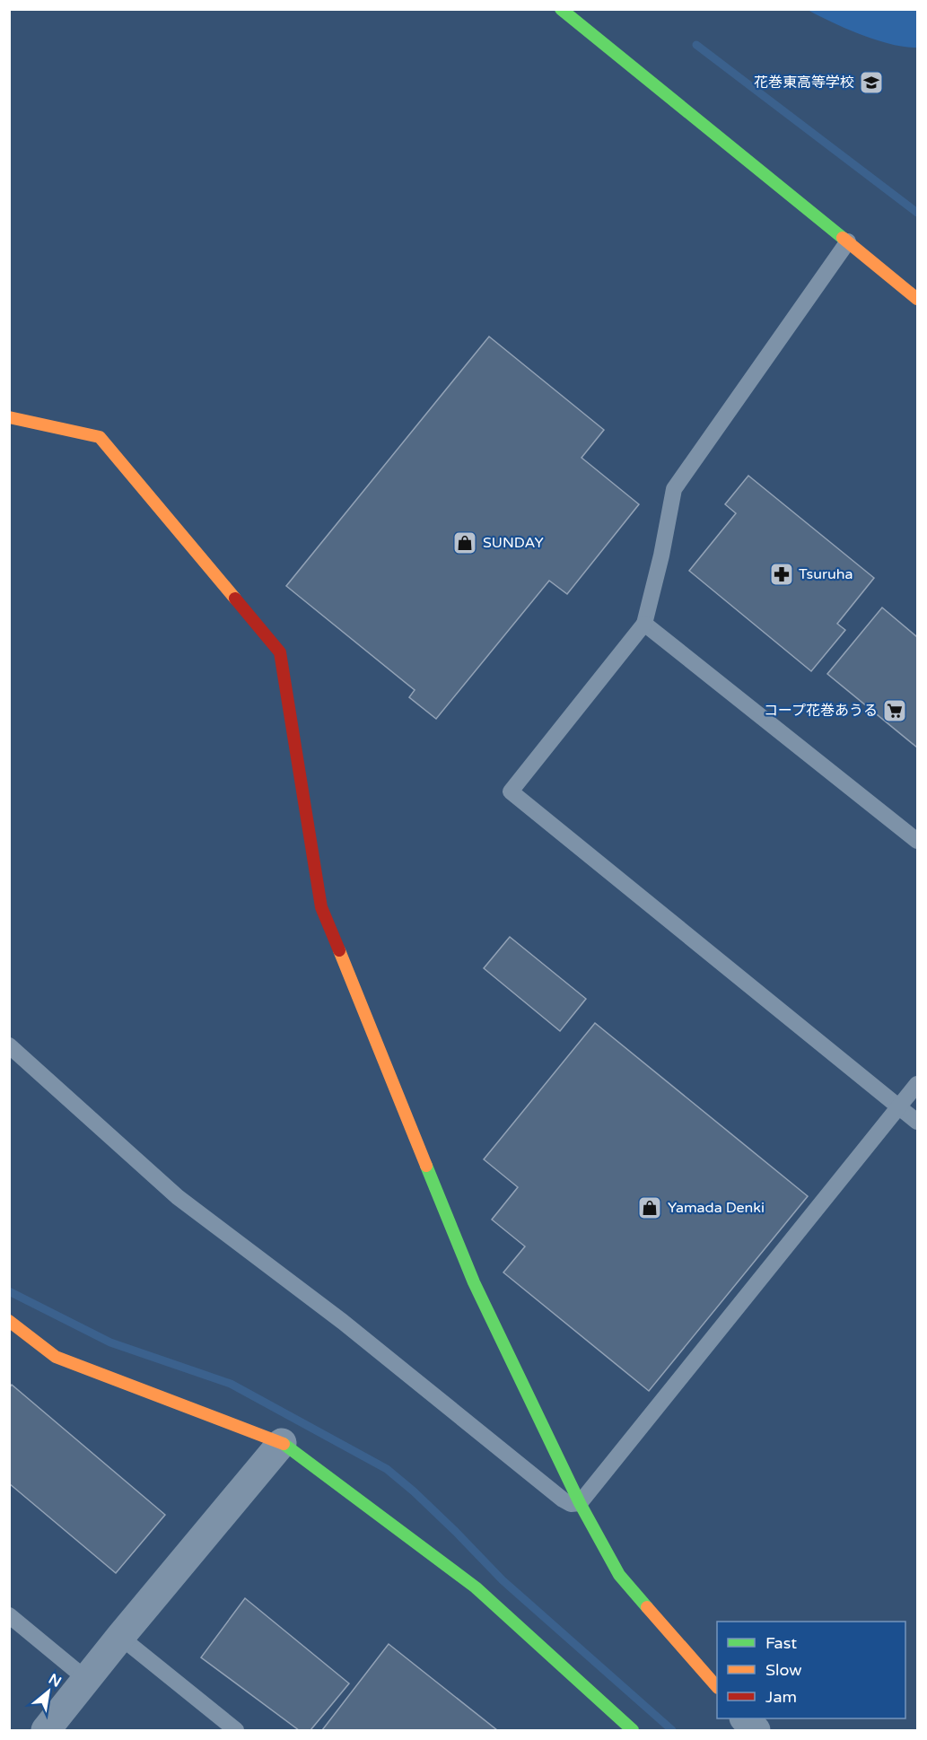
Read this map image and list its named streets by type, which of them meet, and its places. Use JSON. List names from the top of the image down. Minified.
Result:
{"places":{"school or university":["花巻東高等学校"],"shop":["SUNDAY","Yamada Denki"],"pharmacy":["Tsuruha"],"supermarket":["コープ花巻あうる"]},"legend":["Fast","Slow","Jam"],"north":"top right"}
